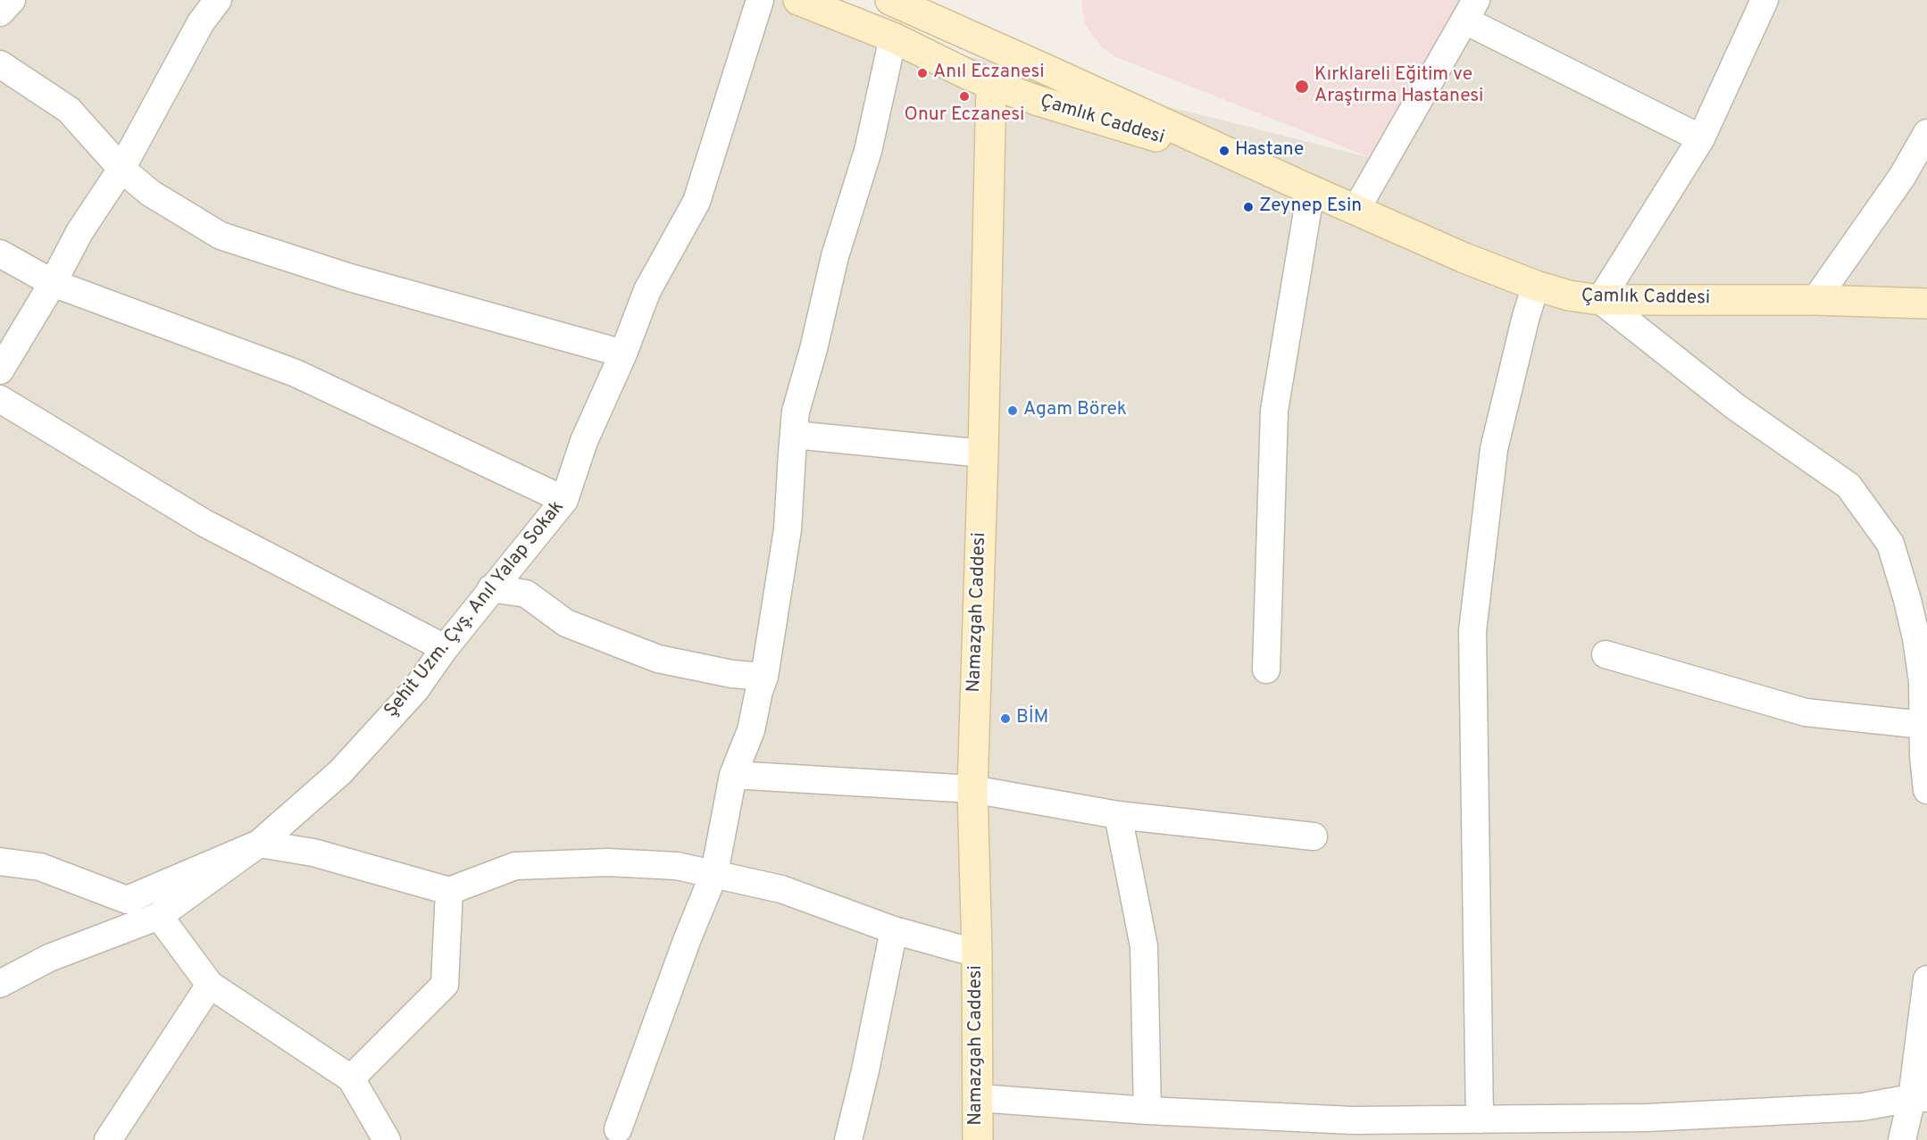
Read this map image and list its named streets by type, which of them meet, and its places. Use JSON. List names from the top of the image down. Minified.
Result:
{"streets":{"street":["Çamlık Caddesi","Şehit Uzm. Çvş. Anıl Yalap Sokak","Namazgah Caddesi"]},"crossings":[["Çamlık Caddesi","Namazgah Caddesi"]],"places":["Anıl Eczanesi","Kırklareli Eğitim ve Araştırma Hastanesi","Onur Eczanesi","Hastane","Zeynep Esin","Agam Börek","BİM"]}
